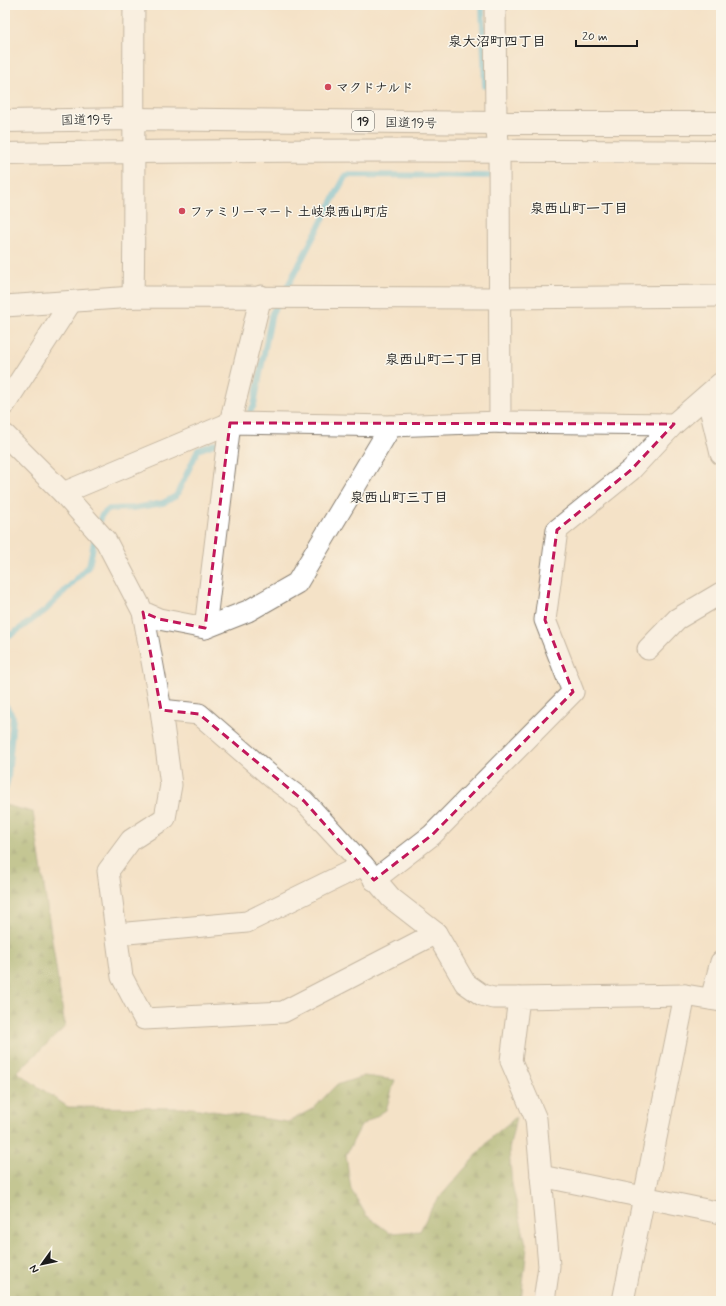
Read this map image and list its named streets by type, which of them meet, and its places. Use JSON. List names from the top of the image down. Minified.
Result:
{"streets":{"highway":["国道19号","19"]},"districts":["泉大沼町四丁目","泉西山町一丁目","泉西山町二丁目","泉西山町三丁目"],"places":["マクドナルド","ファミリーマート 土岐泉西山町店"],"scale_bar":"20 m","north":"bottom left"}
